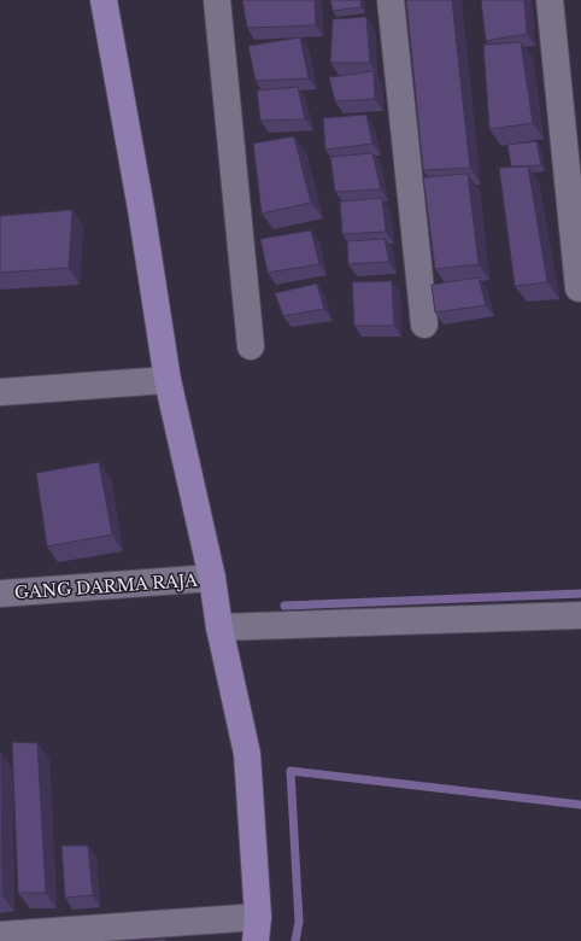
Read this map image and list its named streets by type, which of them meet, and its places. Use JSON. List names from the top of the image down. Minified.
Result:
{"streets":{"street":["GANG DARMA RAJA"]}}
